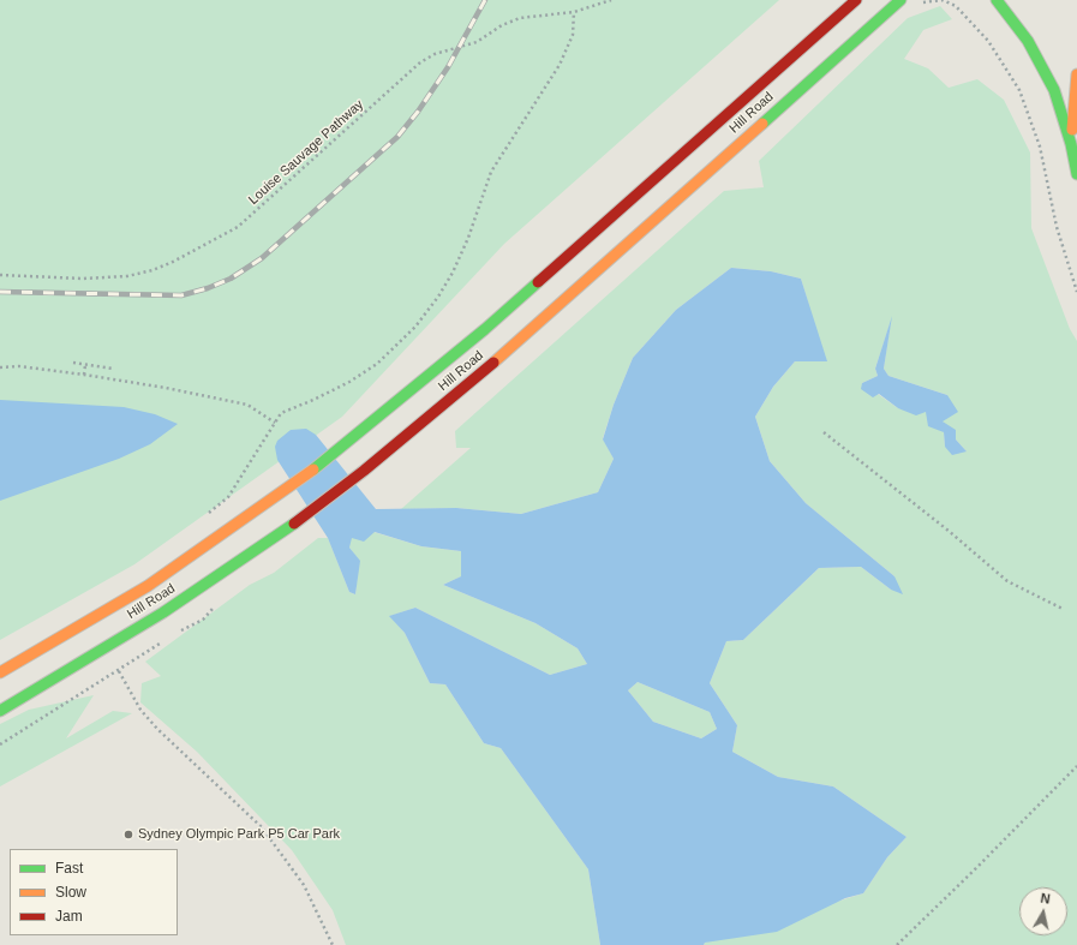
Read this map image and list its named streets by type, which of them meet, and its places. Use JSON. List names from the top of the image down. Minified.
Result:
{"streets":{"street":["Hill Road"],"path":["Louise Sauvage Pathway"]},"places":["Sydney Olympic Park P5 Car Park"],"legend":["Fast","Slow","Jam"],"north":"top"}
